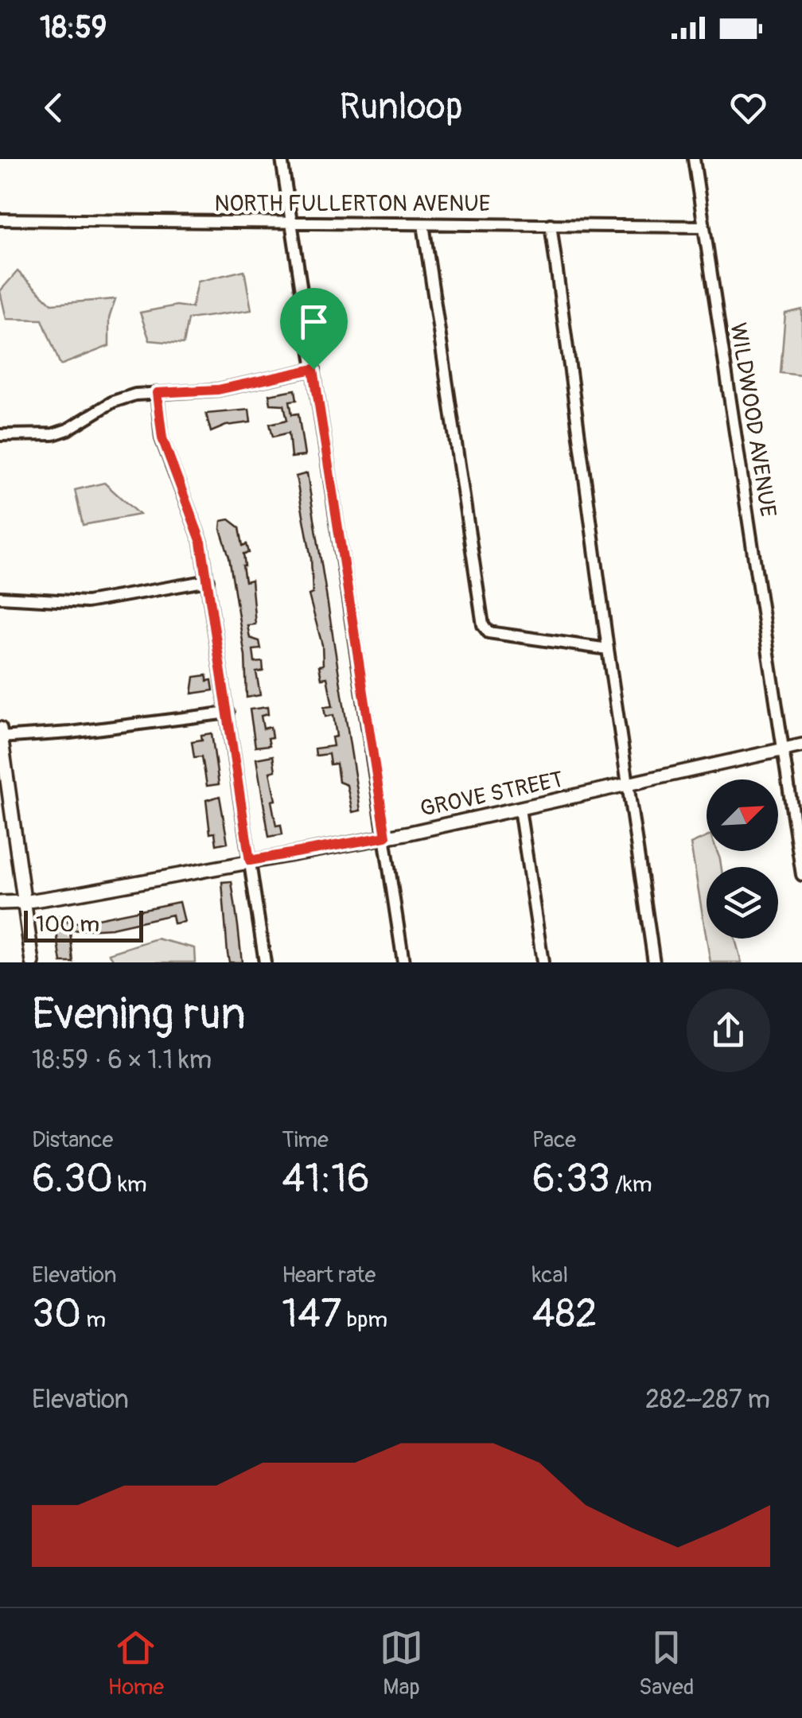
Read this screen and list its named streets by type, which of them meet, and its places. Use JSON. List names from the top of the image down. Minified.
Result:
{"streets":{"main road":["GROVE STREET"],"street":["NORTH FULLERTON AVENUE","WILDWOOD AVENUE"]},"crossings":[["NORTH FULLERTON AVENUE","WILDWOOD AVENUE"],["WILDWOOD AVENUE","GROVE STREET"]],"scale_bar":"100 m","north":"top right","page":{"status":"18:59","header":"Runloop","scale":"100 m","heading":["Evening run","18:59 · 6 × 1.1 km"],"stats":[["Distance","6.30 km"],["Time","41:16"],["Pace","6:33 /km"],["Elevation","30 m"],["Heart rate","147 bpm"],["kcal","482"]],"chart":["Elevation","282–287 m"],"tabs":["Home","Map","Saved"]}}
